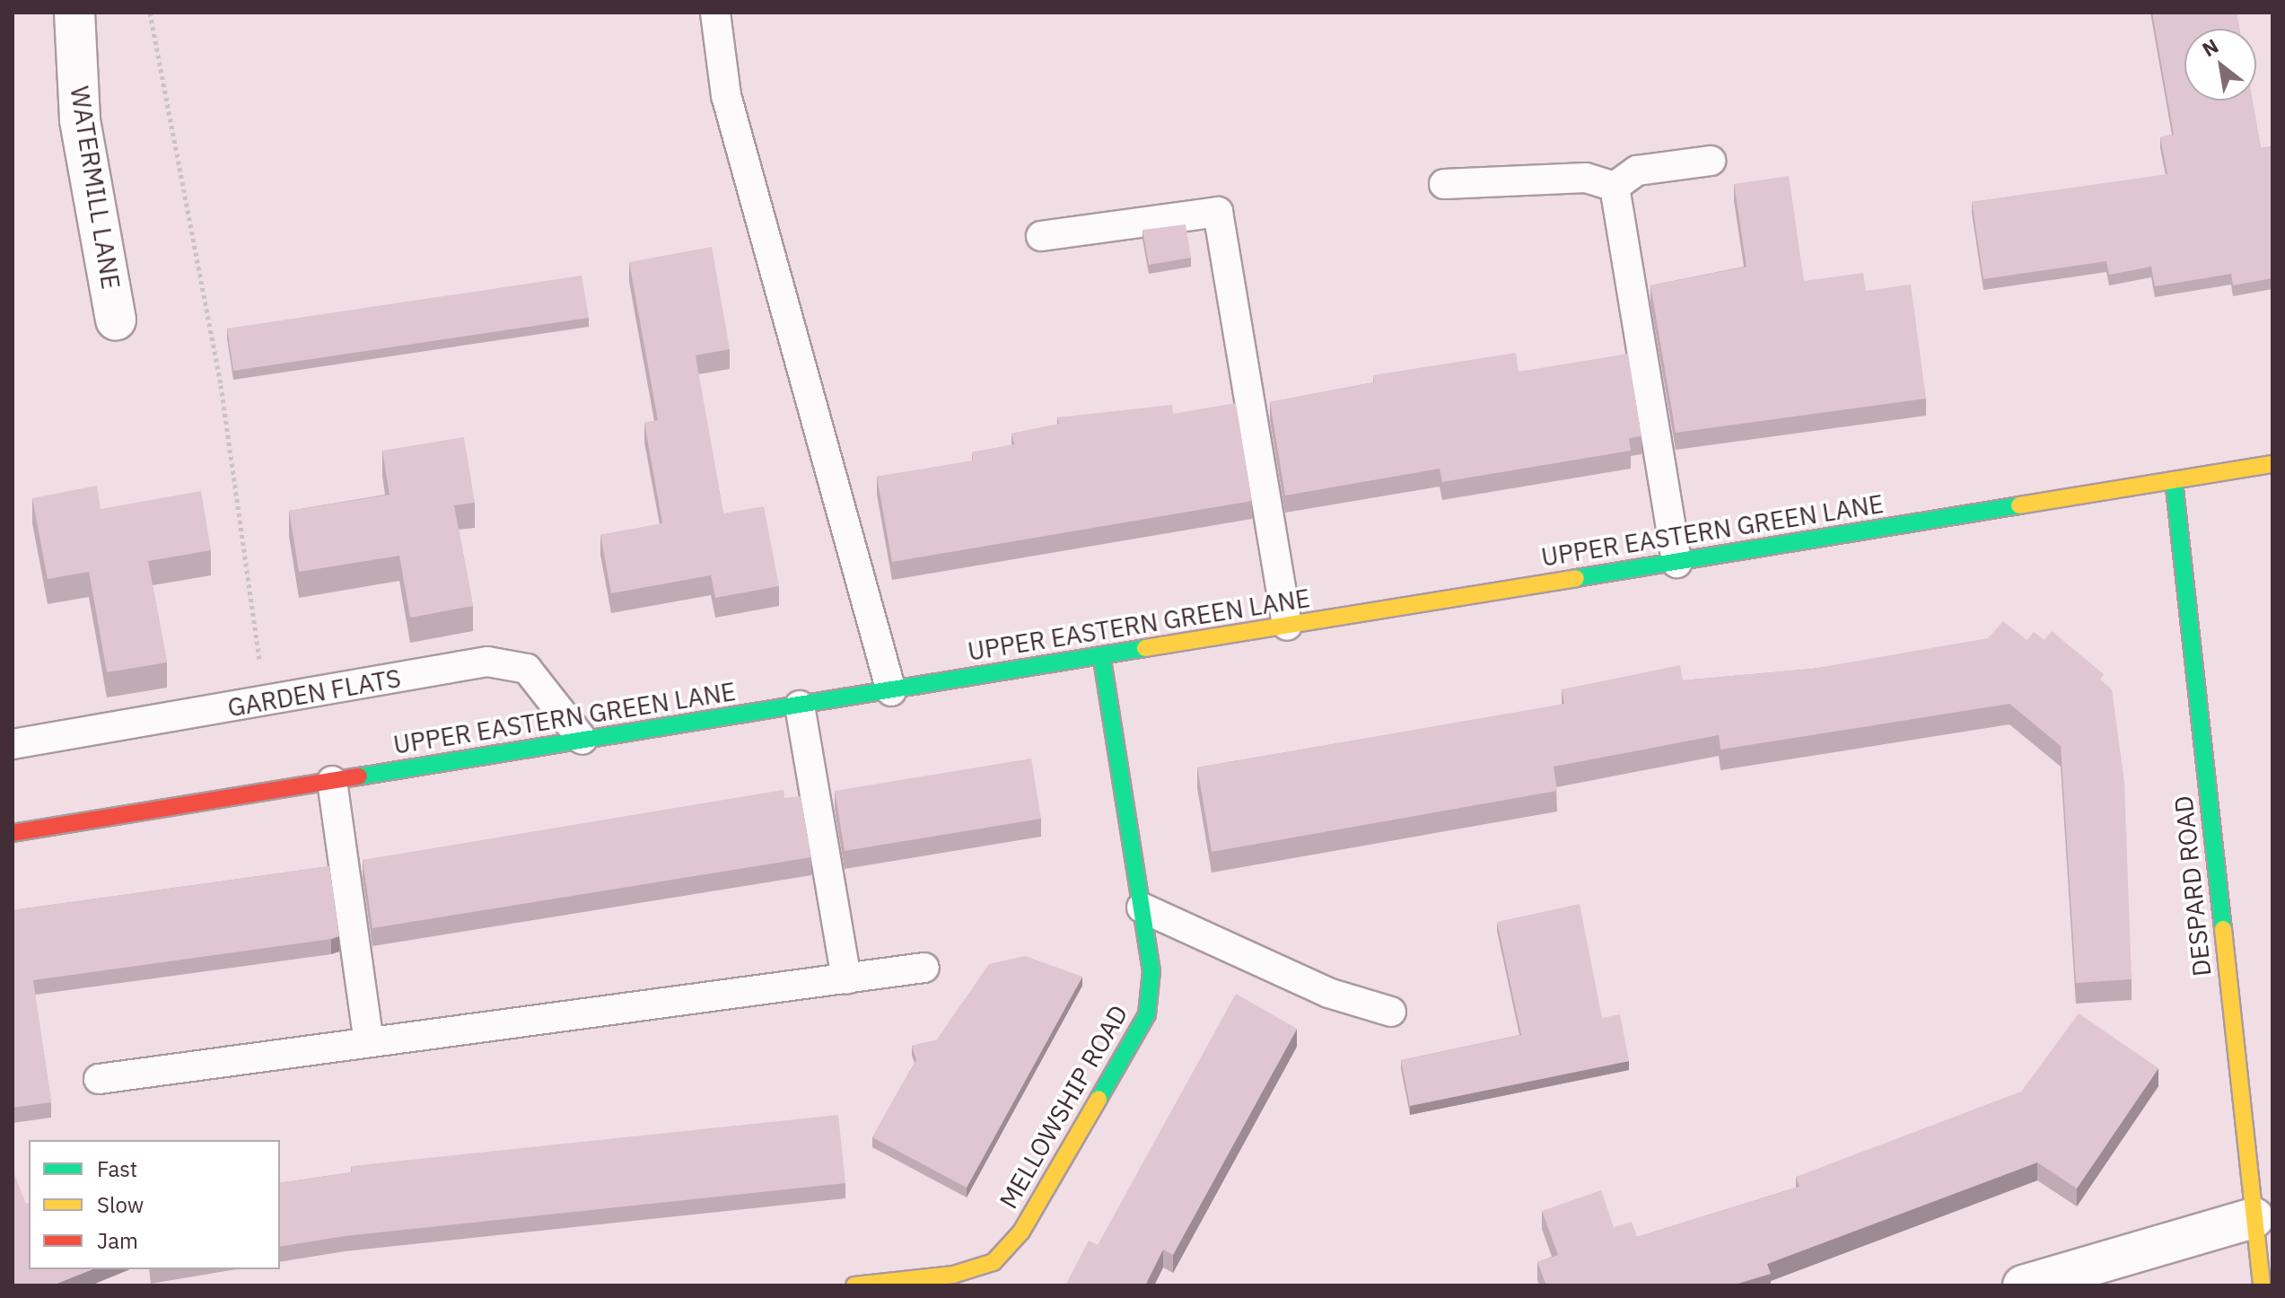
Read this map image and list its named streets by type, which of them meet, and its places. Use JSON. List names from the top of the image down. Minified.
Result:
{"streets":{"street":["WATERMILL LANE","UPPER EASTERN GREEN LANE","DESPARD ROAD","MELLOWSHIP ROAD"],"lane":["GARDEN FLATS"]},"crossings":[["UPPER EASTERN GREEN LANE","GARDEN FLATS"],["UPPER EASTERN GREEN LANE","DESPARD ROAD"],["UPPER EASTERN GREEN LANE","MELLOWSHIP ROAD"]],"legend":["Fast","Slow","Jam"],"north":"top left"}
